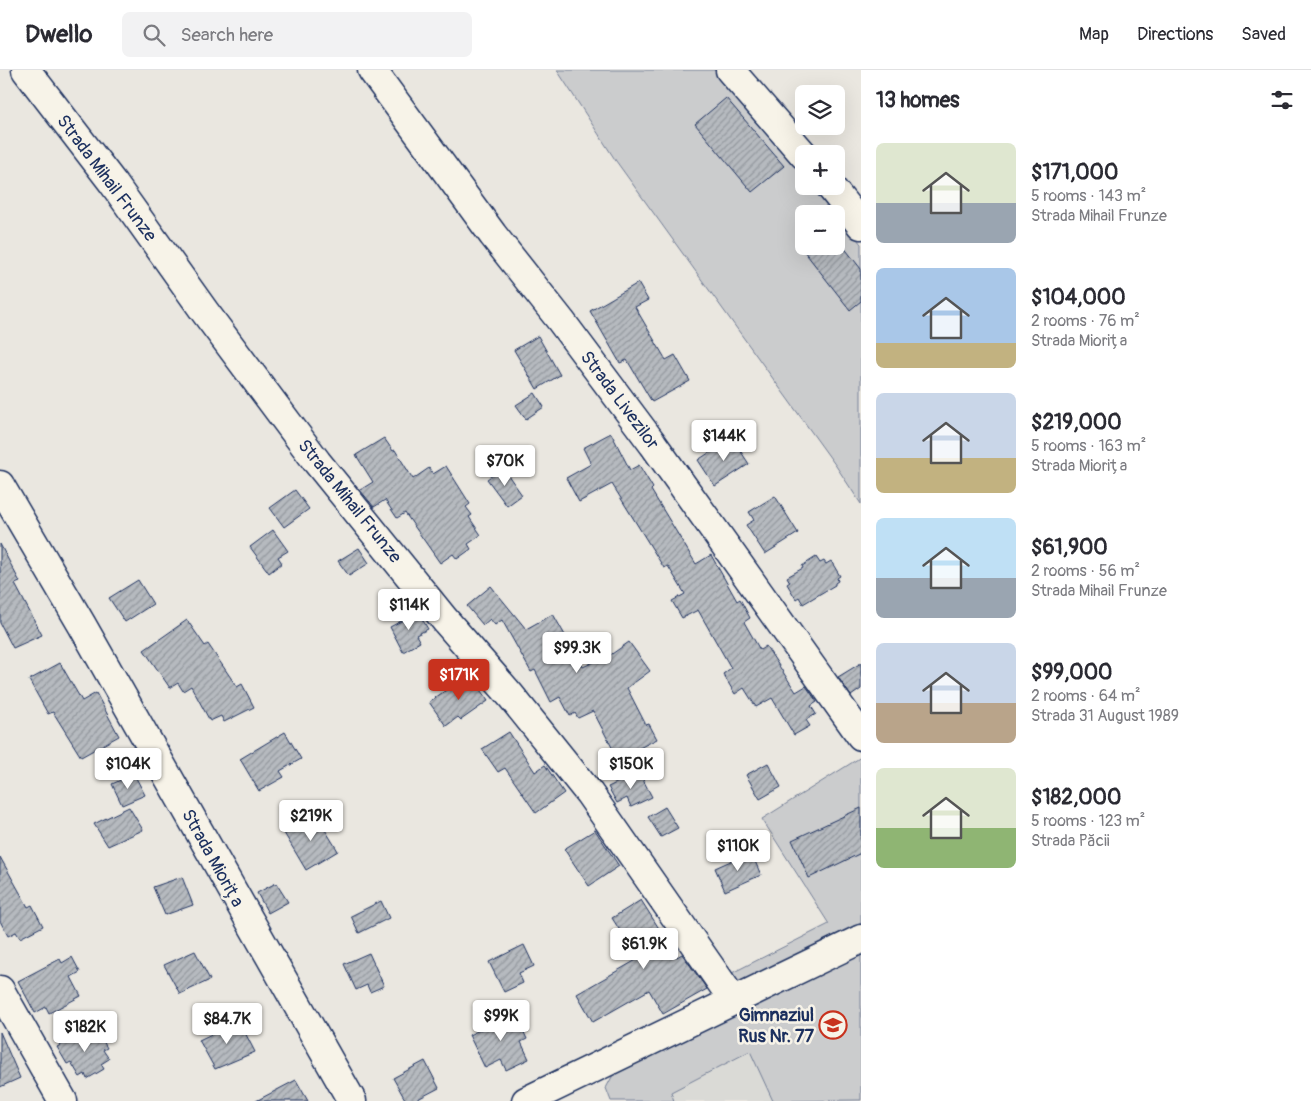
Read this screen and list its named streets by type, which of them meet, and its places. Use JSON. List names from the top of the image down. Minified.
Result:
{"streets":{"street":["Strada Mihail Frunze","Strada Livezilor","Strada Miorița"]},"places":{"school or university":["Gimnaziul Rus Nr. 77"]},"page":{"header":"Dwello","search":"Search here","nav":["Map","Directions","Saved"],"heading":"13 homes","map_buttons":["+","−"],"list":[{"name":"$171,000","note":"5 rooms · 143 m² · Strada Mihail Frunze"},{"name":"$104,000","note":"2 rooms · 76 m² · Strada Miorița"},{"name":"$219,000","note":"5 rooms · 163 m² · Strada Miorița"},{"name":"$61,900","note":"2 rooms · 56 m² · Strada Mihail Frunze"},{"name":"$99,000","note":"2 rooms · 64 m² · Strada 31 August 1989"},{"name":"$182,000","note":"5 rooms · 123 m² · Strada Păcii"}],"price":["$144K","$70K","$114K","$99.3K","$171K","$104K","$150K","$219K","$110K","$61.9K","$99K","$84.7K","$182K"]}}
